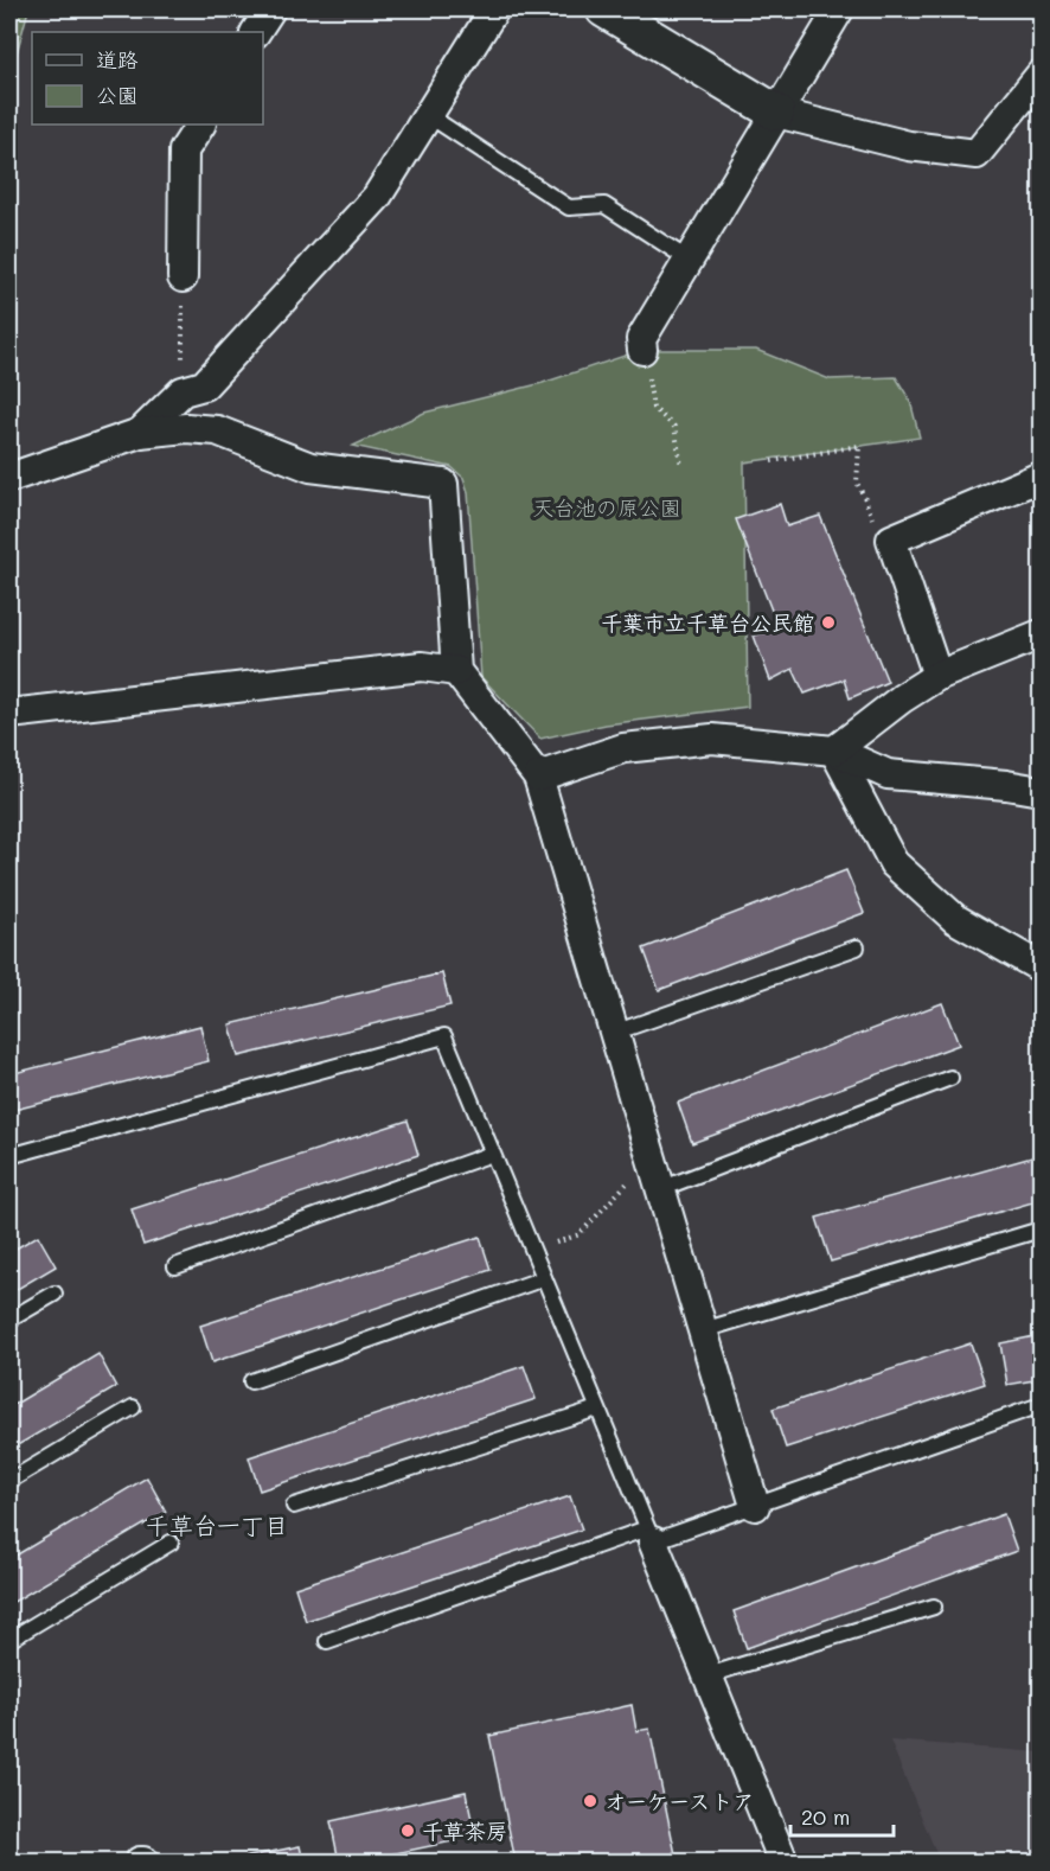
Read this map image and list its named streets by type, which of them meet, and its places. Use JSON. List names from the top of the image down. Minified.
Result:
{"districts":["千草台一丁目"],"parks":["天台池の原公園"],"places":["千葉市立千草台公民館","オーケーストア","千草茶房"],"legend":["道路","公園"],"scale_bar":"20 m"}
